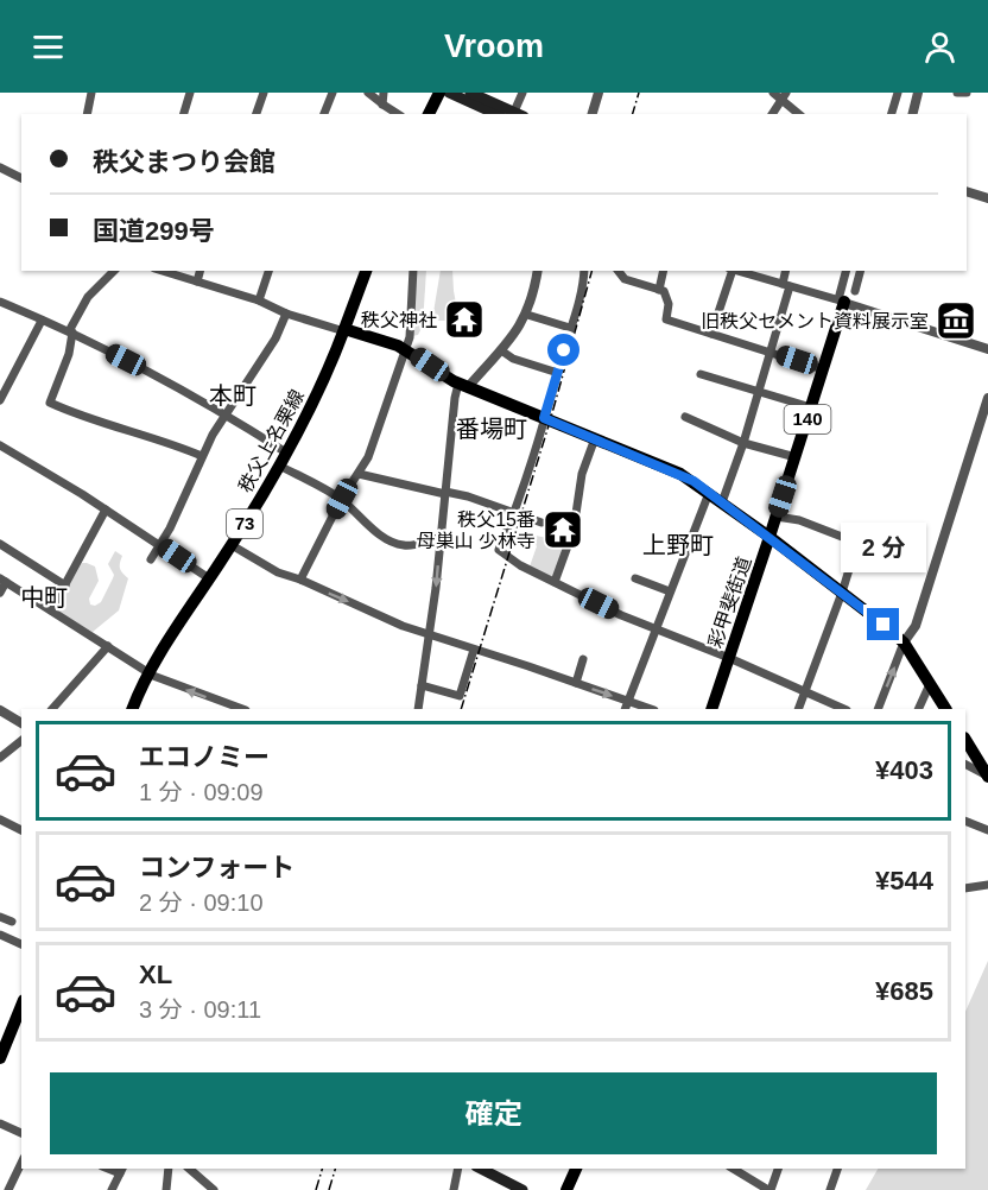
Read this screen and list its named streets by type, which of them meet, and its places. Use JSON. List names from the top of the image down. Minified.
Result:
{"streets":{"main road":["140","秩父上名栗線","73","彩甲斐街道"]},"districts":["本町","番場町","上野町","中町"],"places":{"temple":["秩父神社","秩父15番 母巣山 少林寺"],"museum":["旧秩父セメント資料展示室"]},"page":{"header":"Vroom","banner":["秩父まつり会館","国道299号"],"bubble":"2 分","list":[{"name":"エコノミー","note":"1 分 · 09:09","value":"¥403"},{"name":"コンフォート","note":"2 分 · 09:10","value":"¥544"},{"name":"XL","note":"3 分 · 09:11","value":"¥685"}],"buttons":"確定"}}
